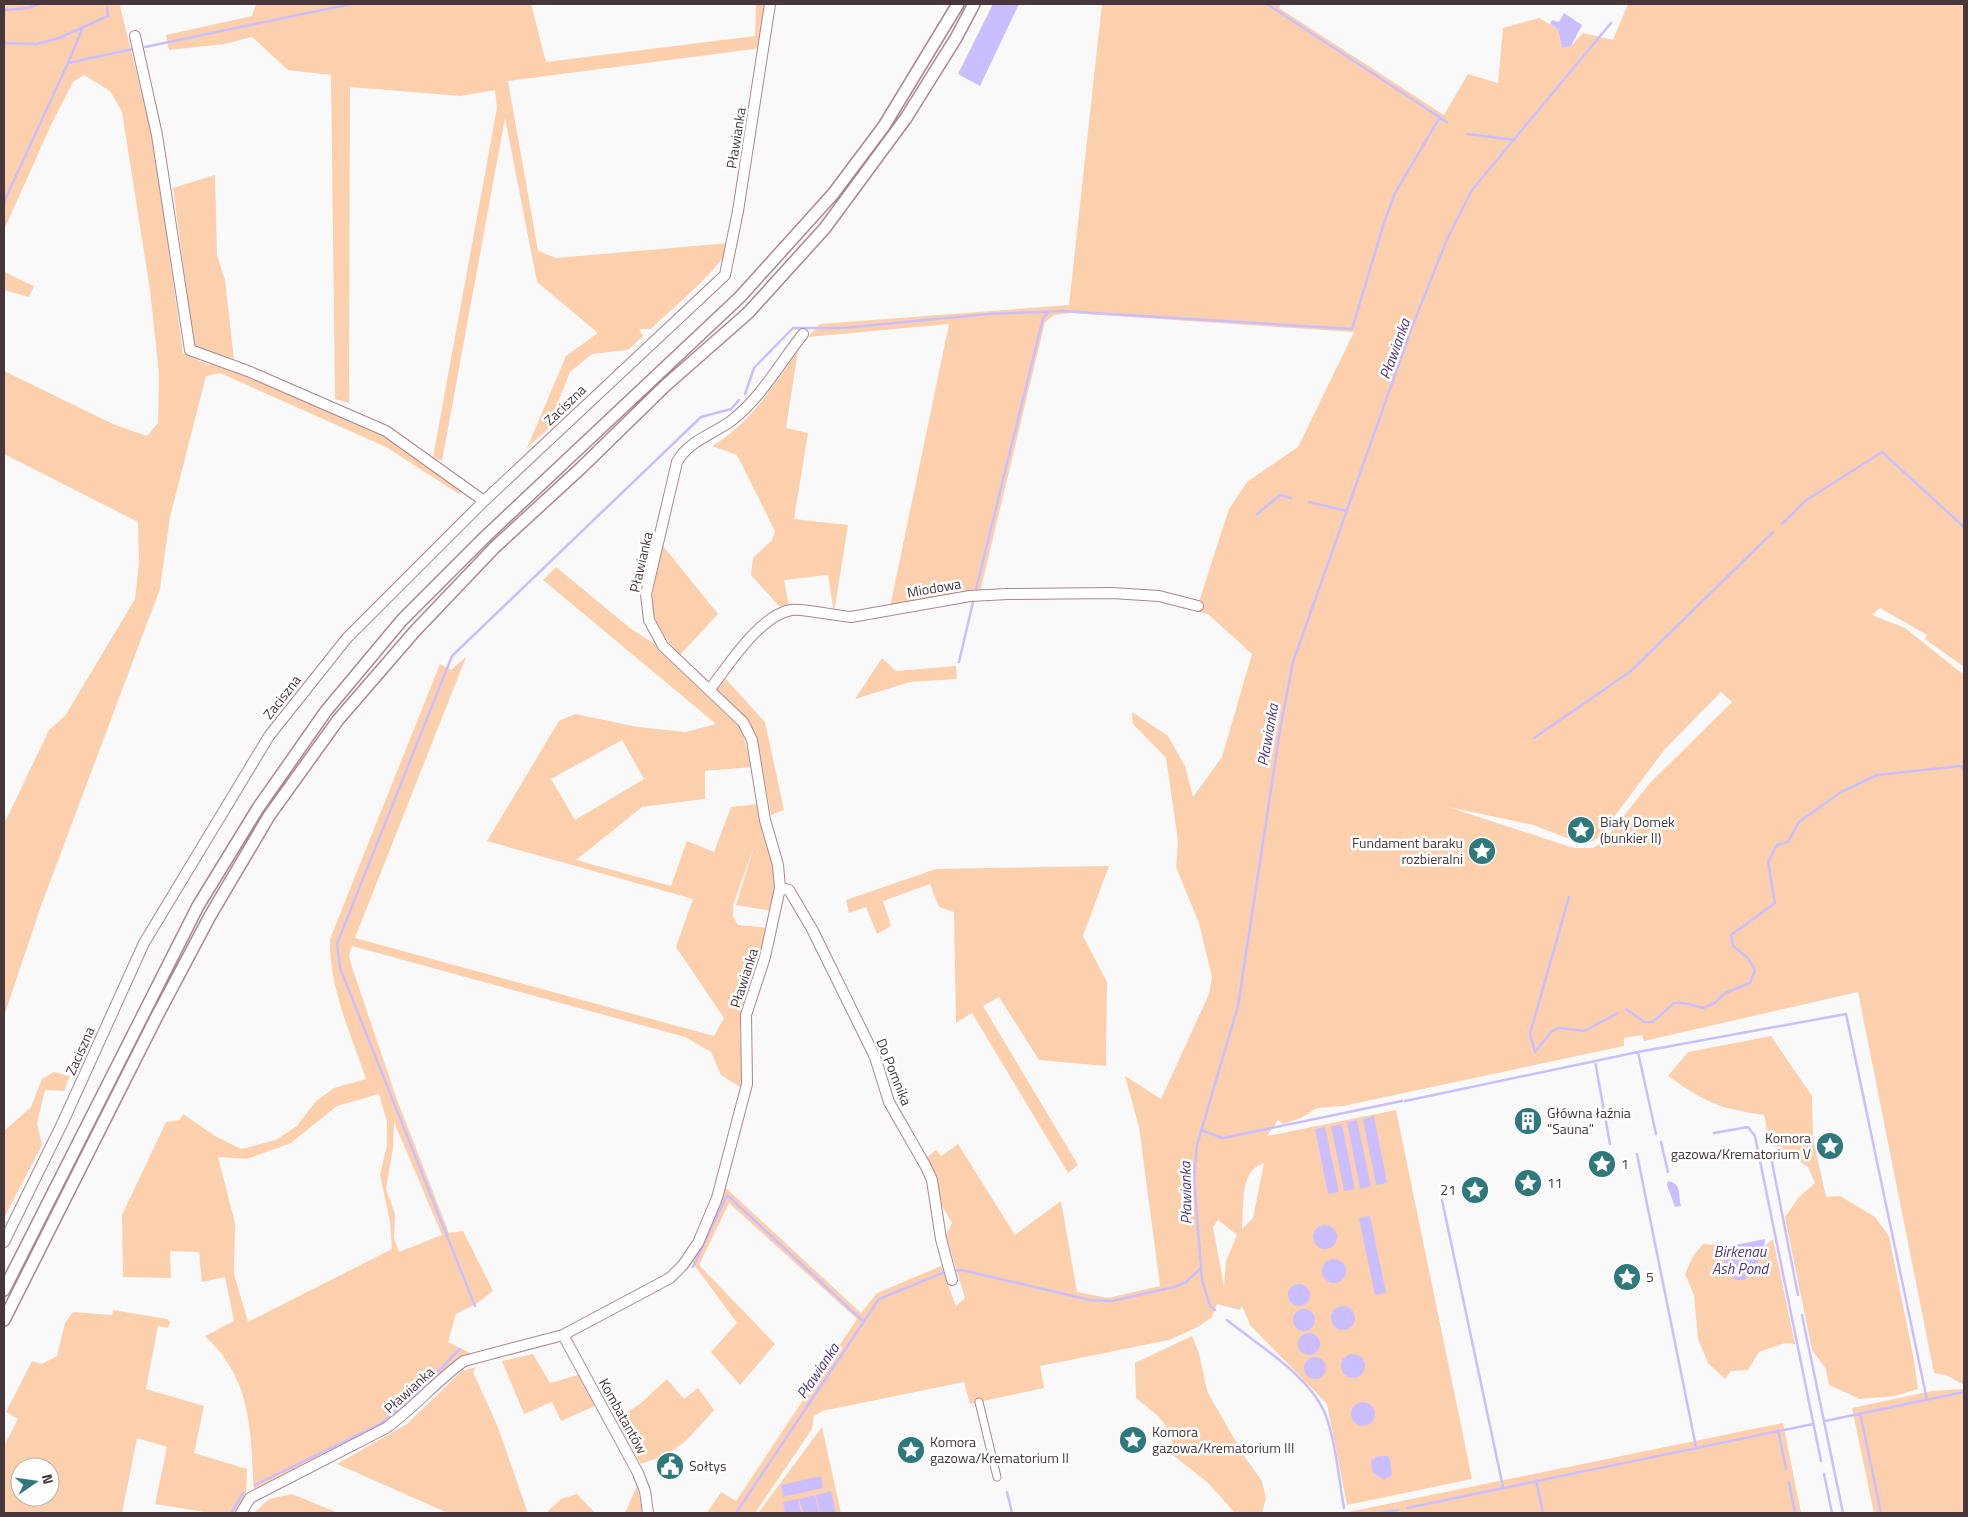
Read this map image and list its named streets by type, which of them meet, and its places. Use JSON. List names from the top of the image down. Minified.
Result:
{"streets":{"street":["Pławianka","Zaciszna","Miodowa","Do Pomnika","Kombatantów"]},"crossings":[["Pławianka","Zaciszna"],["Pławianka","Miodowa"],["Pławianka","Do Pomnika"],["Pławianka","Kombatantów"]],"water":["Pławianka","Birkenau Ash Pond"],"places":{"place":["Biały Domek (bunkier II)","Fundament baraku rozbieralni","Komora gazowa/Krematorium V","1","11","21","5","Komora gazowa/Krematorium III","Komora gazowa/Krematorium II"],"building":["Główna łaźnia \"Sauna\""],"public building":["Sołtys"]},"north":"right"}
